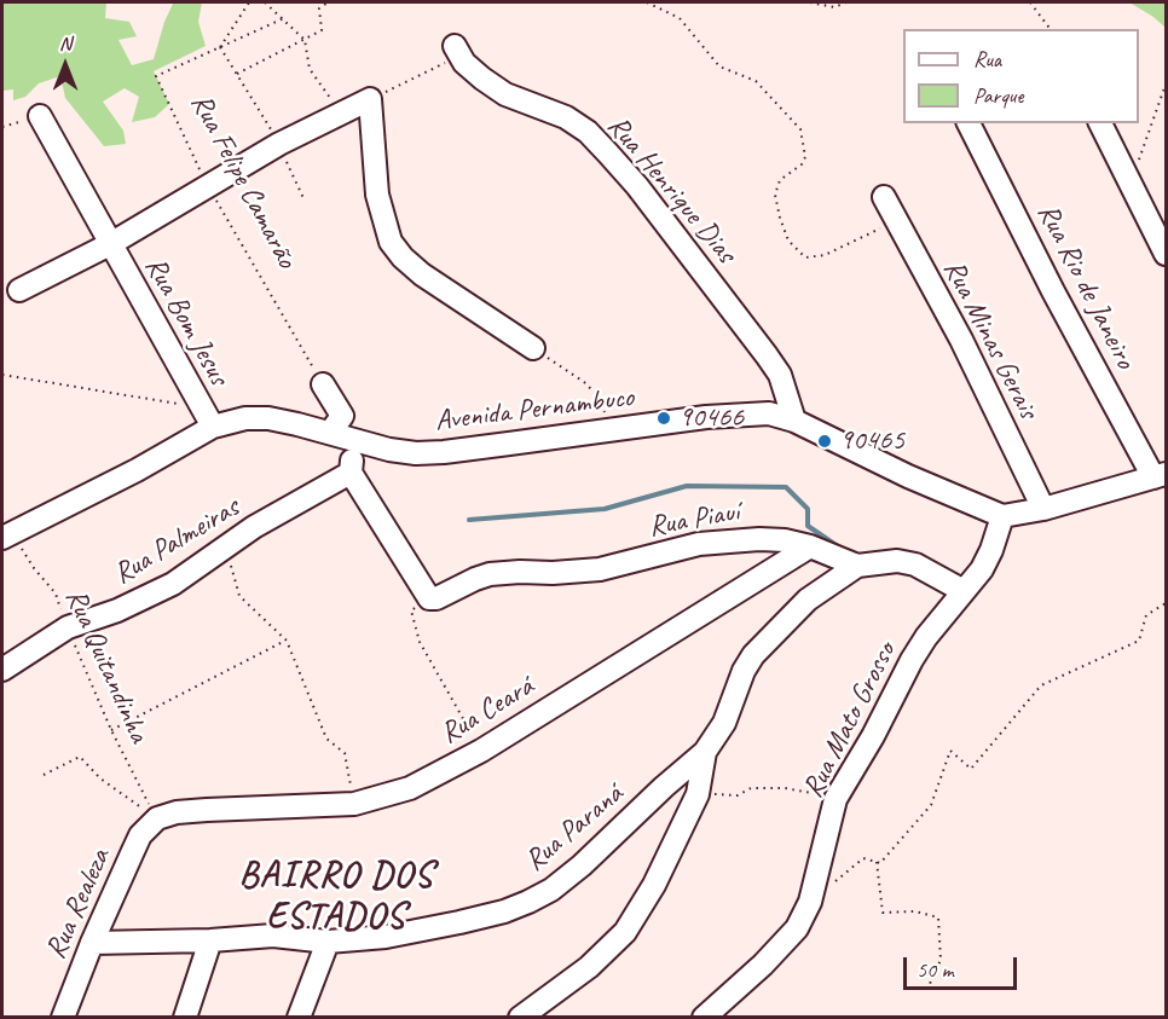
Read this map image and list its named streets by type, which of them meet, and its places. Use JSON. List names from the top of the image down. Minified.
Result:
{"streets":{"street":["Rua Henrique Dias","Rua Rio de Janeiro","Rua Bom Jesus","Rua Minas Gerais","Avenida Pernambuco","Rua Piauí","Rua Palmeiras","Rua Ceará","Rua Mato Grosso","Rua Paraná","Rua Realeza"],"path":["Rua Felipe Camarão","Rua Quitandinha"]},"crossings":[["Rua Henrique Dias","Avenida Pernambuco"],["Rua Bom Jesus","Avenida Pernambuco"],["Avenida Pernambuco","Rua Quitandinha"],["Avenida Pernambuco","Rua Mato Grosso"],["Rua Piauí","Rua Ceará"],["Rua Piauí","Rua Mato Grosso"],["Rua Piauí","Rua Paraná"],["Rua Palmeiras","Rua Quitandinha"],["Rua Quitandinha","Rua Ceará"],["Rua Quitandinha","Rua Realeza"],["Rua Ceará","Rua Realeza"],["Rua Paraná","Rua Realeza"]],"districts":["BAIRRO DOS ESTADOS"],"places":["90466","90465"],"legend":["Rua","Parque"],"scale_bar":"50 m","north":"top"}
